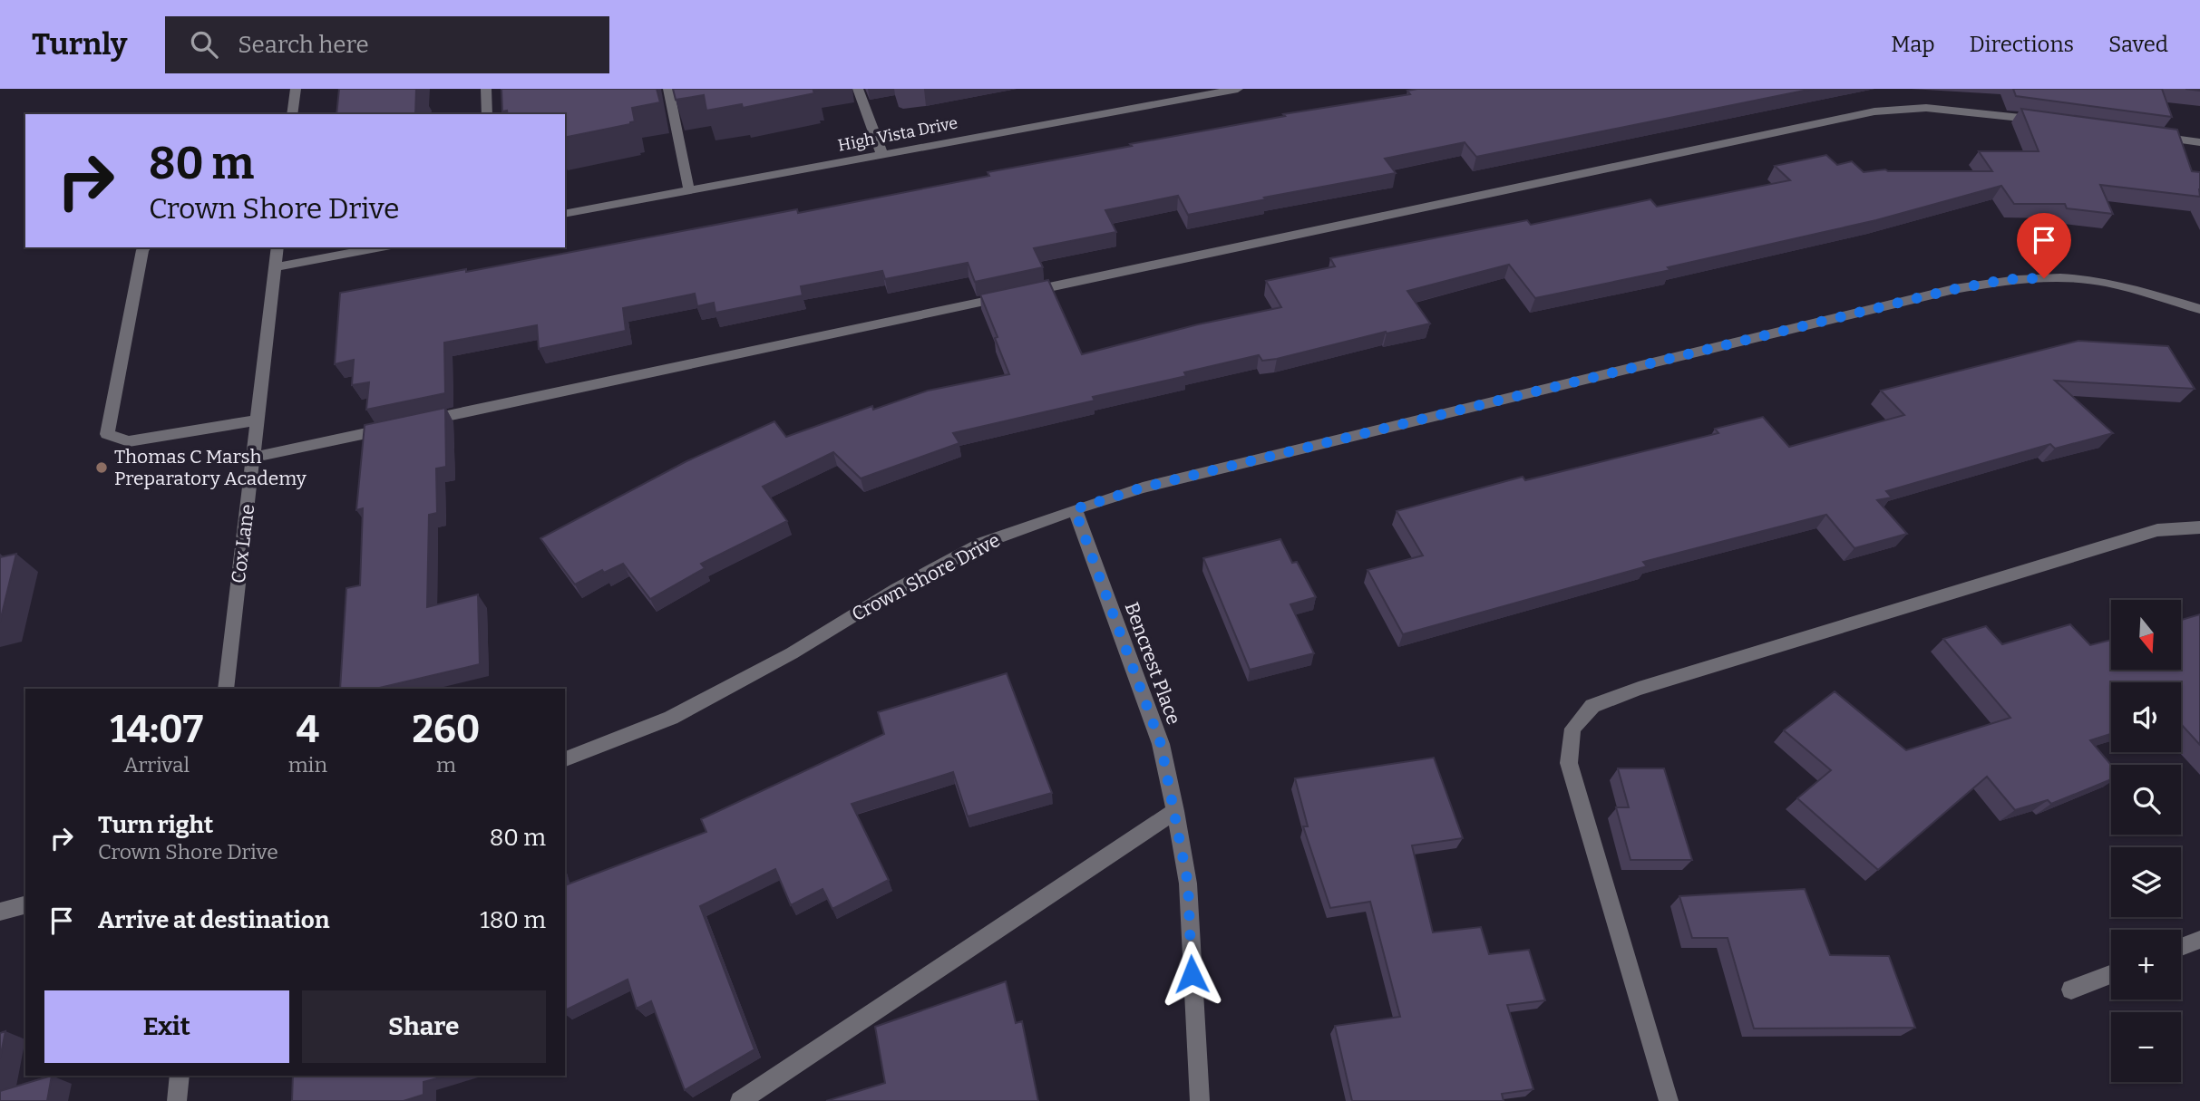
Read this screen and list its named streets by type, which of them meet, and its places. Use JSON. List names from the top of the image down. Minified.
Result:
{"streets":{"street":["High Vista Drive","Cox Lane","Crown Shore Drive","Bencrest Place"]},"crossings":[["Crown Shore Drive","Bencrest Place"]],"places":["Thomas C Marsh Preparatory Academy"],"north":"bottom","page":{"header":"Turnly","search":"Search here","nav":["Map","Directions","Saved"],"turn":["80 m","Crown Shore Drive"],"map_buttons":["+","−"],"eta":["14:07","Arrival","4","min","260","m"],"list":[{"name":"Turn right","note":"Crown Shore Drive","value":"80 m"},{"name":"Arrive at destination","value":"180 m"}],"buttons":["Exit","Share"]}}
